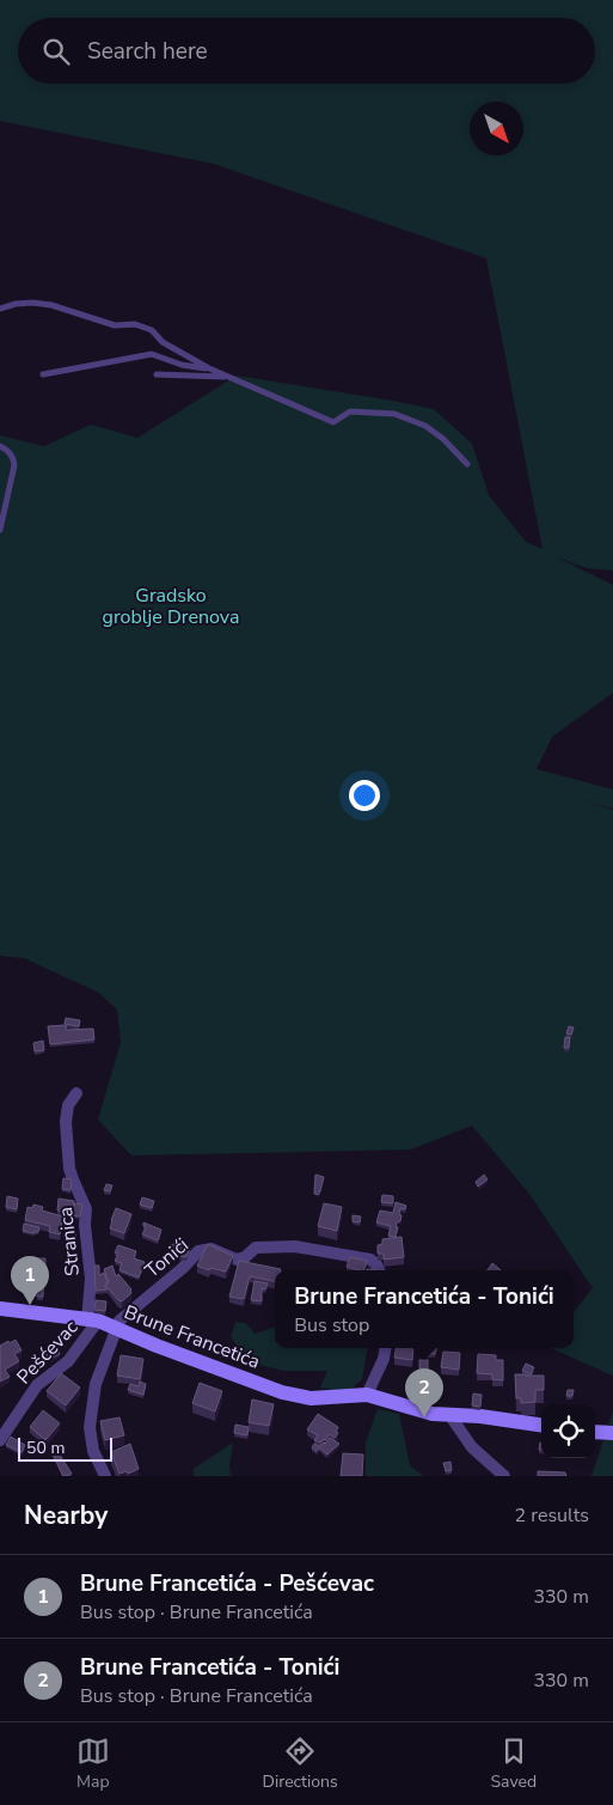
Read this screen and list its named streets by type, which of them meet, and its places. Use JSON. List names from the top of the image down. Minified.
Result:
{"streets":{"street":["Stranica","Tonići","Brune Francetića","Pešćevac"]},"crossings":[["Stranica","Brune Francetića"],["Stranica","Pešćevac"],["Tonići","Brune Francetića"],["Brune Francetića","Pešćevac"]],"parks":["Gradsko groblje Drenova"],"scale_bar":"50 m","north":"bottom right","page":{"search":"Search here","pins":["1","2"],"popup":["Brune Francetića - Tonići","Bus stop"],"scale":"50 m","heading":["Nearby","2 results"],"list":[{"mark":"1","name":"Brune Francetića - Pešćevac","note":"Bus stop · Brune Francetića","value":"330 m"},{"mark":"2","name":"Brune Francetića - Tonići","note":"Bus stop · Brune Francetića","value":"330 m"}],"nav":["Map","Directions","Saved"]}}
